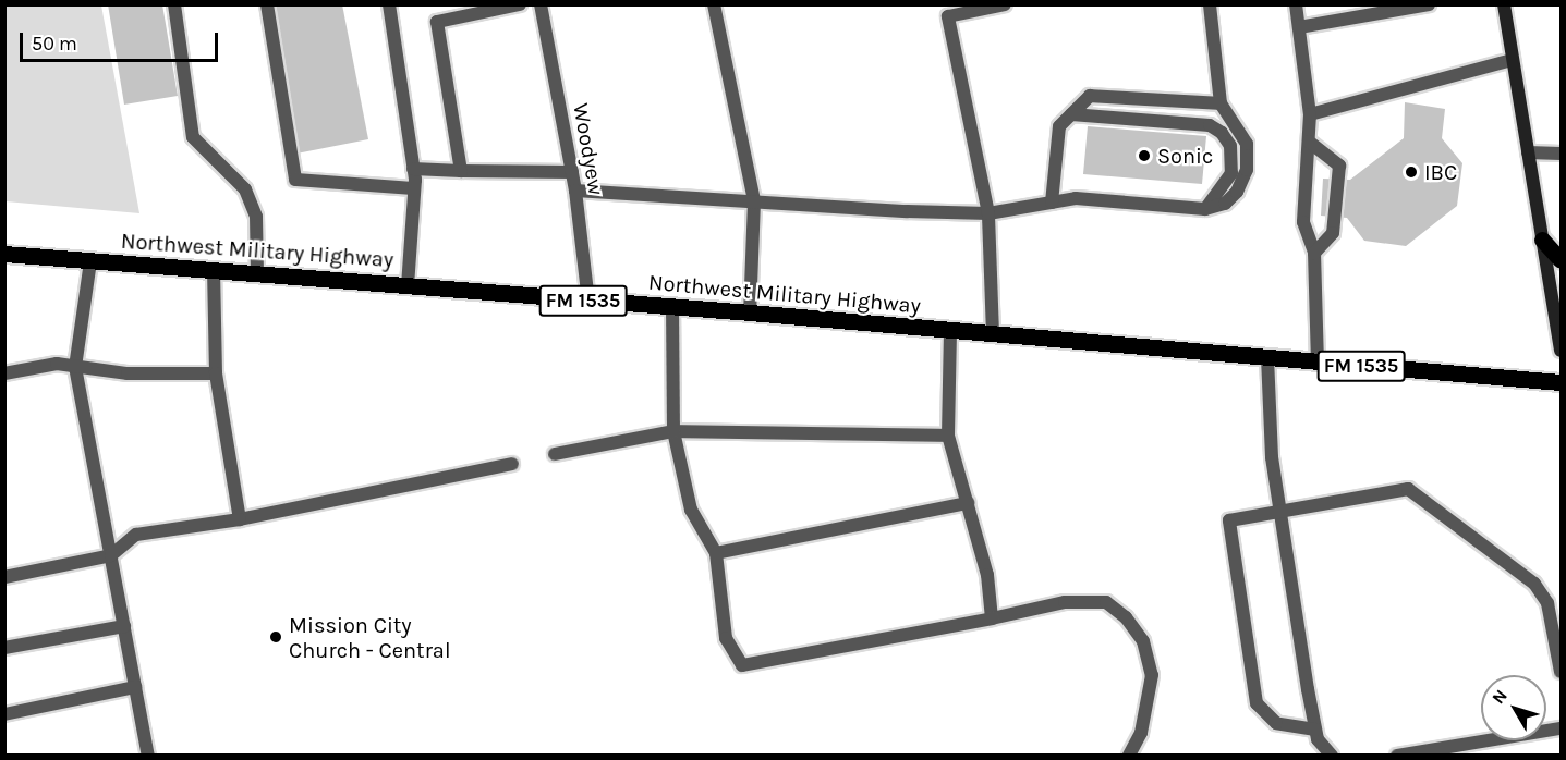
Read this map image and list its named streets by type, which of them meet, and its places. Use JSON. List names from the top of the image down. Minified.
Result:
{"streets":{"main road":["Northwest Military Highway","FM 1535"],"street":["Woodyew"]},"crossings":[["Woodyew","Northwest Military Highway"]],"places":["Sonic","IBC","Mission City Church - Central"],"scale_bar":"50 m","north":"top left"}
